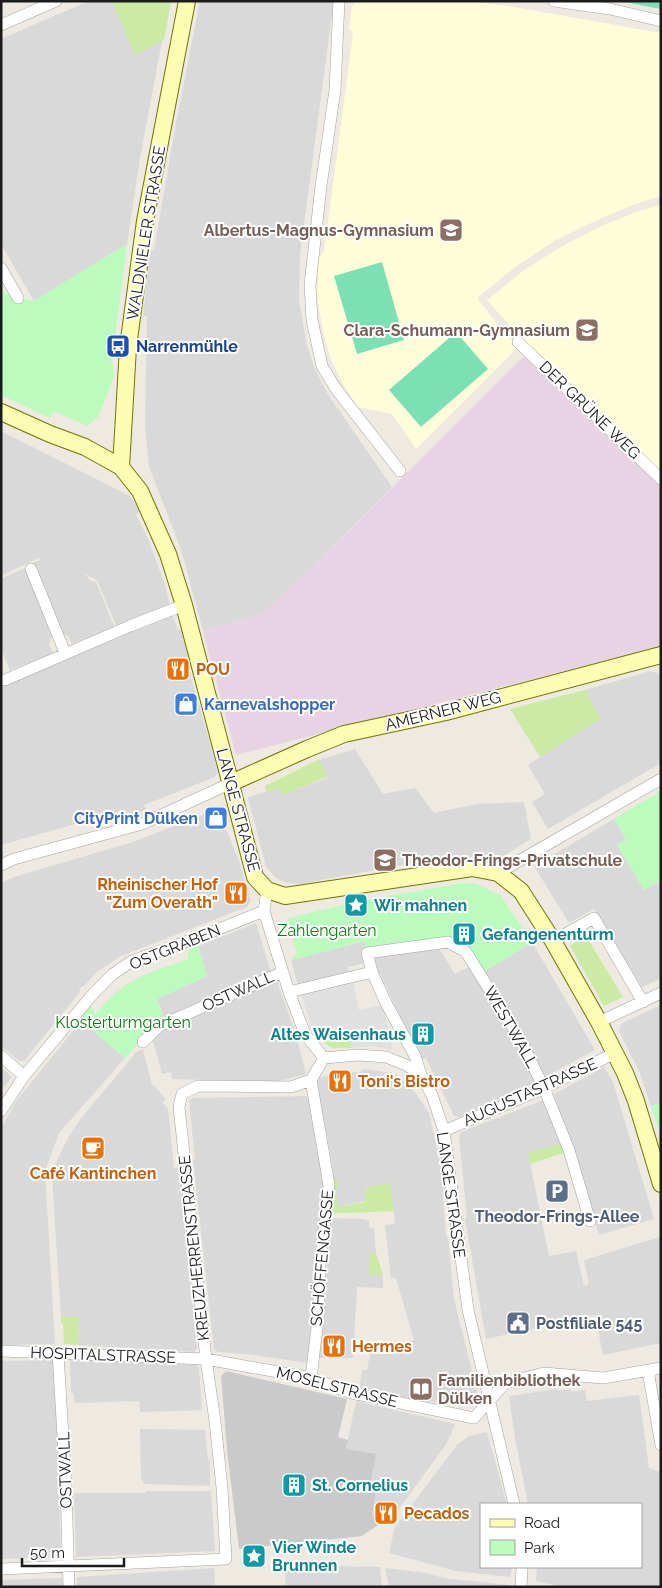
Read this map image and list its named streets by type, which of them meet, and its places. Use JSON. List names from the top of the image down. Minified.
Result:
{"streets":{"main road":["WALDNIELER STRASSE","AMERNER WEG","LANGE STRASSE"],"street":["DER GRÜNE WEG","OSTGRABEN","OSTWALL","WESTWALL","AUGUSTASTRASSE","KREUZHERRENSTRASSE","SCHÖFFENGASSE","HOSPITALSTRASSE","MOSELSTRASSE"]},"crossings":[["WALDNIELER STRASSE","LANGE STRASSE"],["AMERNER WEG","LANGE STRASSE"],["LANGE STRASSE","OSTGRABEN"],["LANGE STRASSE","OSTWALL"],["LANGE STRASSE","WESTWALL"],["LANGE STRASSE","AUGUSTASTRASSE"],["LANGE STRASSE","MOSELSTRASSE"],["OSTWALL","KREUZHERRENSTRASSE"],["OSTWALL","HOSPITALSTRASSE"],["WESTWALL","AUGUSTASTRASSE"],["KREUZHERRENSTRASSE","SCHÖFFENGASSE"],["KREUZHERRENSTRASSE","HOSPITALSTRASSE"],["KREUZHERRENSTRASSE","MOSELSTRASSE"],["SCHÖFFENGASSE","MOSELSTRASSE"],["HOSPITALSTRASSE","MOSELSTRASSE"]],"parks":["Zahlengarten","Klosterturmgarten"],"places":{"school or university":["Albertus-Magnus-Gymnasium","Clara-Schumann-Gymnasium","Theodor-Frings-Privatschule"],"bus stop":["Narrenmühle"],"restaurant":["POU","Rheinischer Hof \"Zum Overath\"","Toni's Bistro","Hermes","Pecados"],"shop":["Karnevalshopper","CityPrint Dülken"],"place":["Wir mahnen","Vier Winde Brunnen"],"building":["Gefangenenturm","Altes Waisenhaus","St. Cornelius"],"cafe":["Café Kantinchen"],"parking":["Theodor-Frings-Allee"],"public building":["Postfiliale 545"],"library":["Familienbibliothek Dülken"]},"legend":["Road","Park"],"scale_bar":"50 m"}
